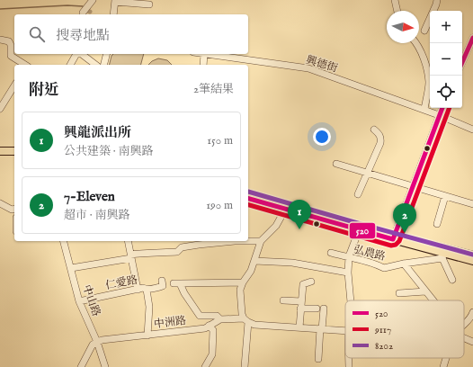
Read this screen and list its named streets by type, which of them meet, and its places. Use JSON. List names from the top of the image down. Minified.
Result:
{"streets":{"street":["興德街","弘農路","仁愛路","中山路","中洲路"]},"crossings":[["仁愛路","中山路"],["中山路","中洲路"]],"lines":["transit line 520","transit line 9117","transit line 8202"],"legend":["520","9117","8202"],"north":"right","page":{"map_buttons":["+","−"],"search":"搜尋地點","heading":["附近","2筆結果"],"list":[{"mark":"1","name":"興龍派出所","note":"公共建築 · 南興路","value":"150 m"},{"mark":"2","name":"7-Eleven","note":"超市 · 南興路","value":"190 m"}],"pins":["1","2"]}}
